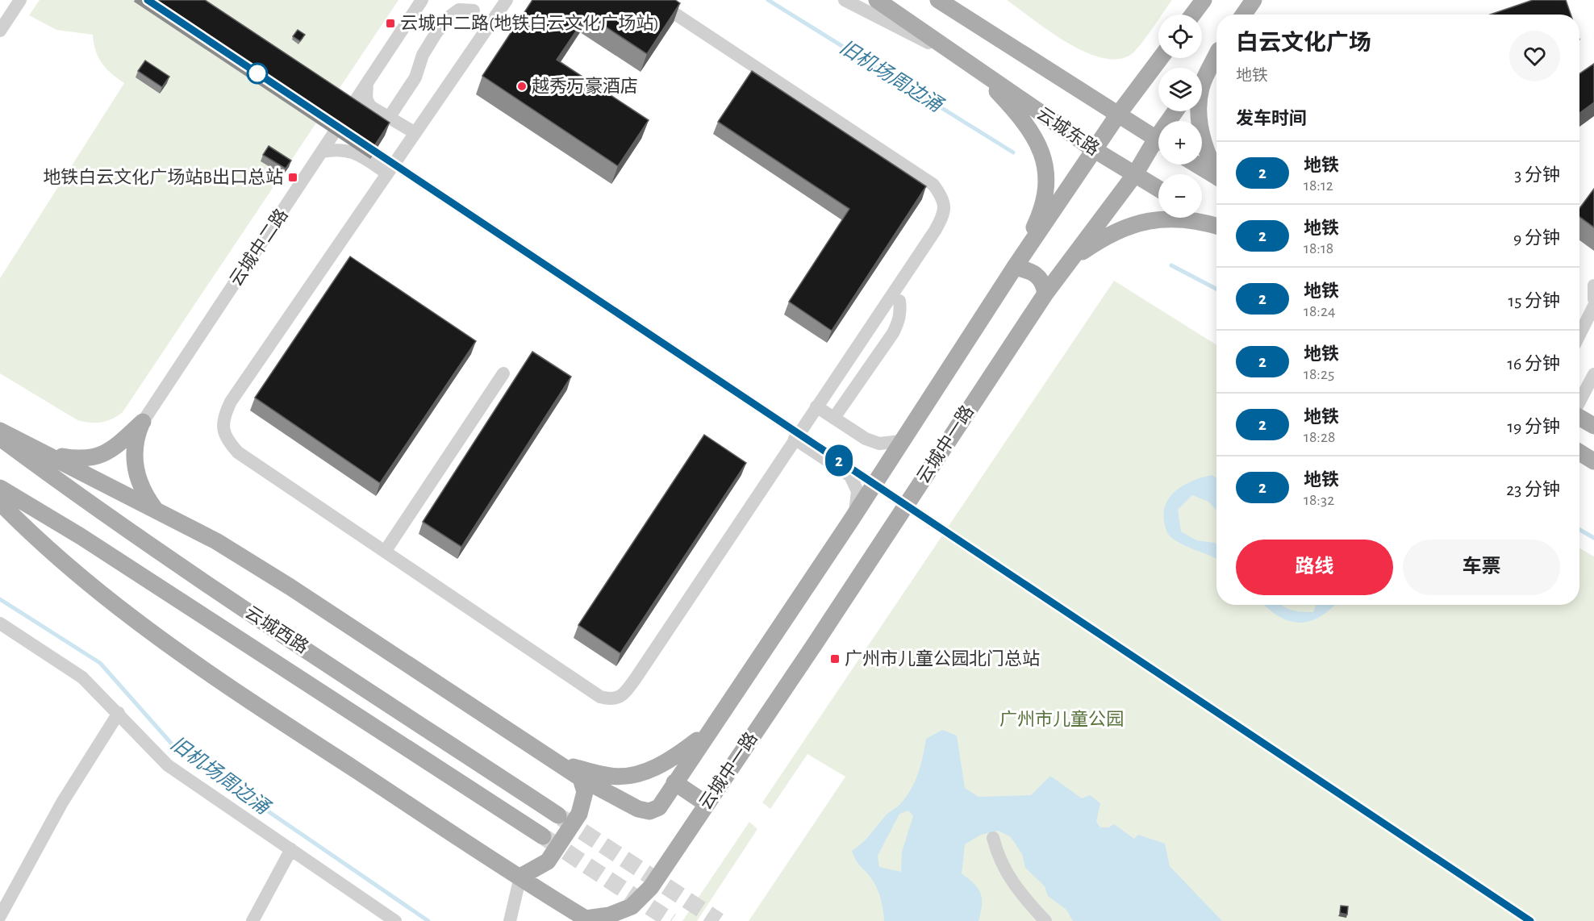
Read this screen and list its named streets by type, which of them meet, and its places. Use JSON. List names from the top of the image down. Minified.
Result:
{"streets":{"main road":["云城东路","云城中一路","云城西路"],"street":["云城中二路"]},"crossings":[["云城东路","云城中一路"]],"water":["旧机场周边涌"],"parks":["广州市儿童公园"],"places":{"transit":["云城中二路(地铁白云文化广场站)","地铁白云文化广场站B出口总站","广州市儿童公园北门总站"],"other":["越秀万豪酒店"]},"lines":["metro line 2"],"page":{"on_map":"2","map_buttons":["+","−"],"heading":[["白云文化广场","地铁"],"发车时间"],"list":[{"mark":"2","name":"地铁","note":"18:12","value":"3 分钟"},{"mark":"2","name":"地铁","note":"18:18","value":"9 分钟"},{"mark":"2","name":"地铁","note":"18:24","value":"15 分钟"},{"mark":"2","name":"地铁","note":"18:25","value":"16 分钟"},{"mark":"2","name":"地铁","note":"18:28","value":"19 分钟"},{"mark":"2","name":"地铁","note":"18:32","value":"23 分钟"}],"buttons":["路线","车票"]}}
